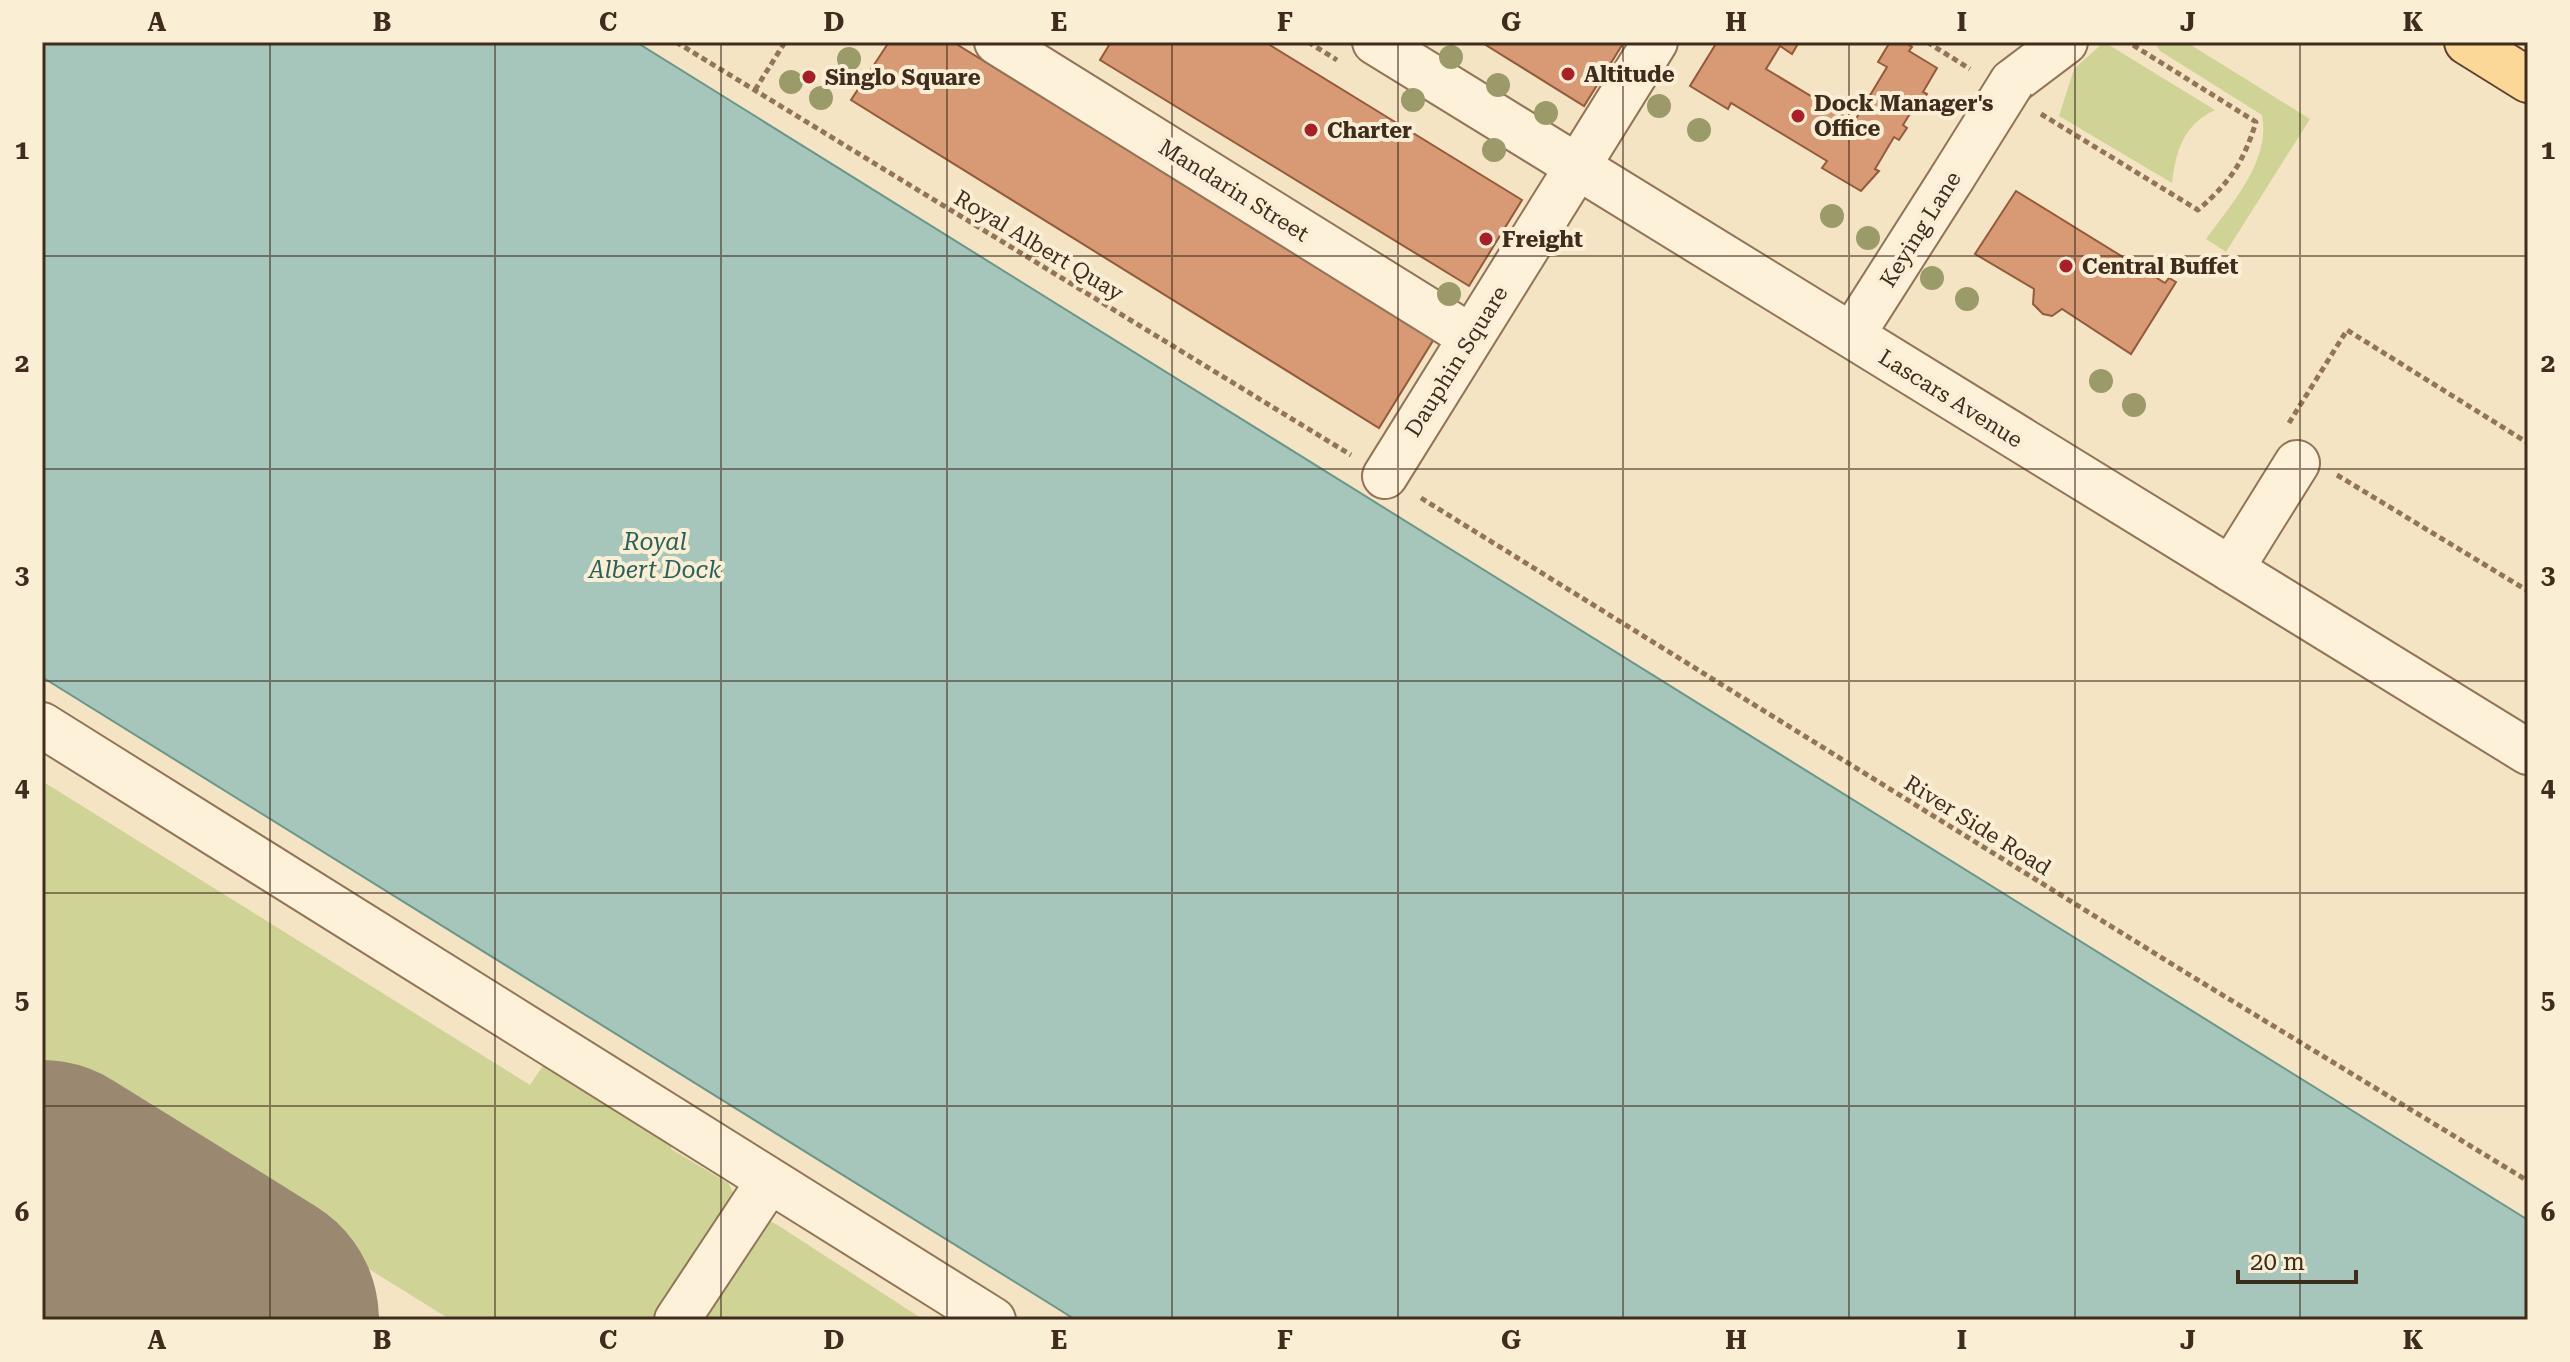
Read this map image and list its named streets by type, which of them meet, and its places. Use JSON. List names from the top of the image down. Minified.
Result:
{"streets":{"street":["Mandarin Street","Keying Lane","Dauphin Square","Lascars Avenue"],"path":["Royal Albert Quay","River Side Road"]},"crossings":[["Mandarin Street","Dauphin Square"],["Keying Lane","Lascars Avenue"],["Royal Albert Quay","Dauphin Square"],["Royal Albert Quay","River Side Road"],["Dauphin Square","Lascars Avenue"],["Dauphin Square","River Side Road"]],"water":["Royal Albert Dock"],"places":["Altitude","Singlo Square","Dock Manager's Office","Charter","Freight","Central Buffet"],"scale_bar":"20 m","grid":{"columns":["A","B","C","D","E","F","G","H","I","J","K"],"rows":["1","2","3","4","5","6"]}}
